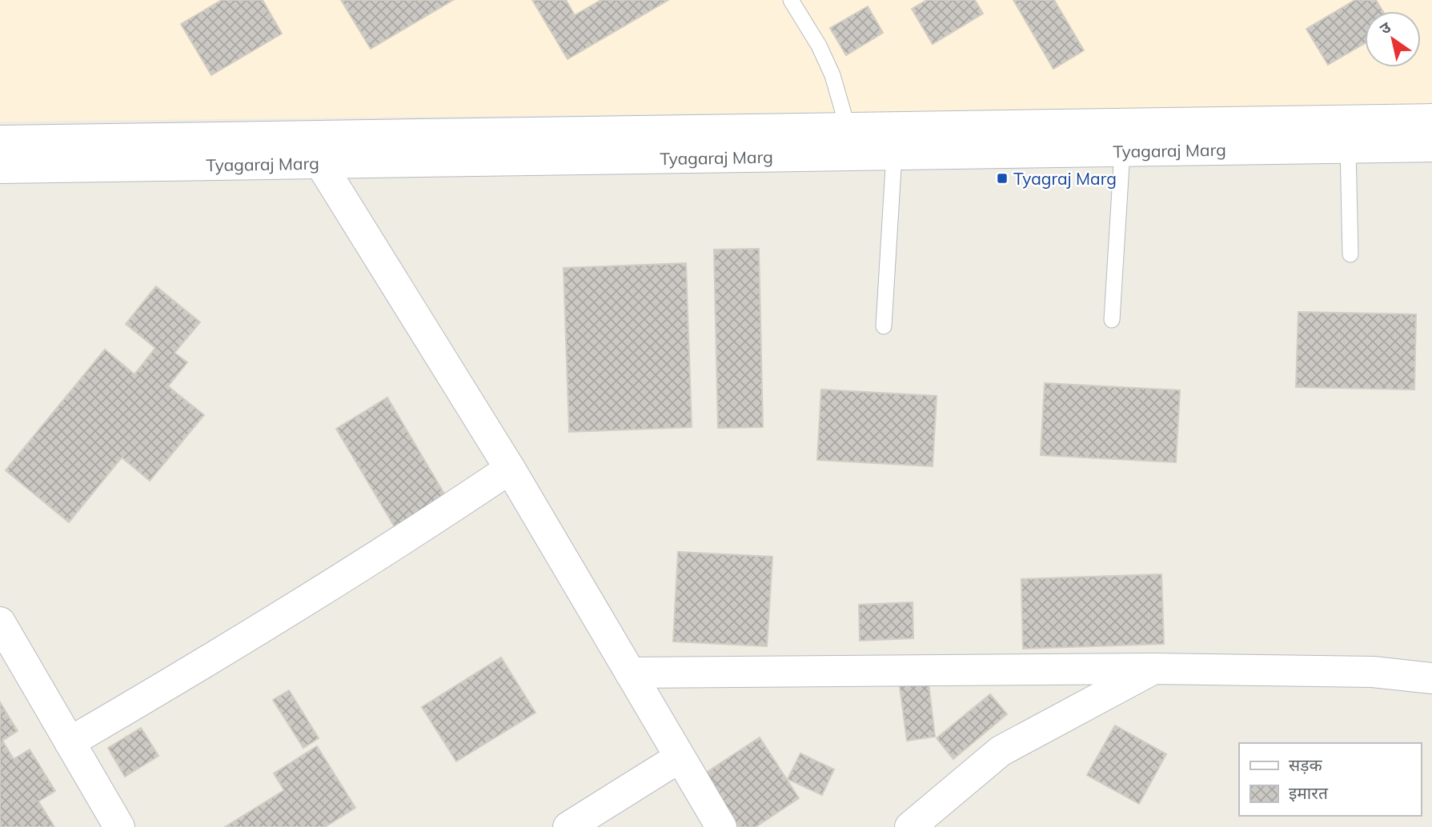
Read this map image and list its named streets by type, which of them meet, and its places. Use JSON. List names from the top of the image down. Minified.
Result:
{"streets":{"street":["Tyagaraj Marg"]},"places":{"transit":["Tyagraj Marg"]},"legend":["सड़क","इमारत"],"north":"top left"}
